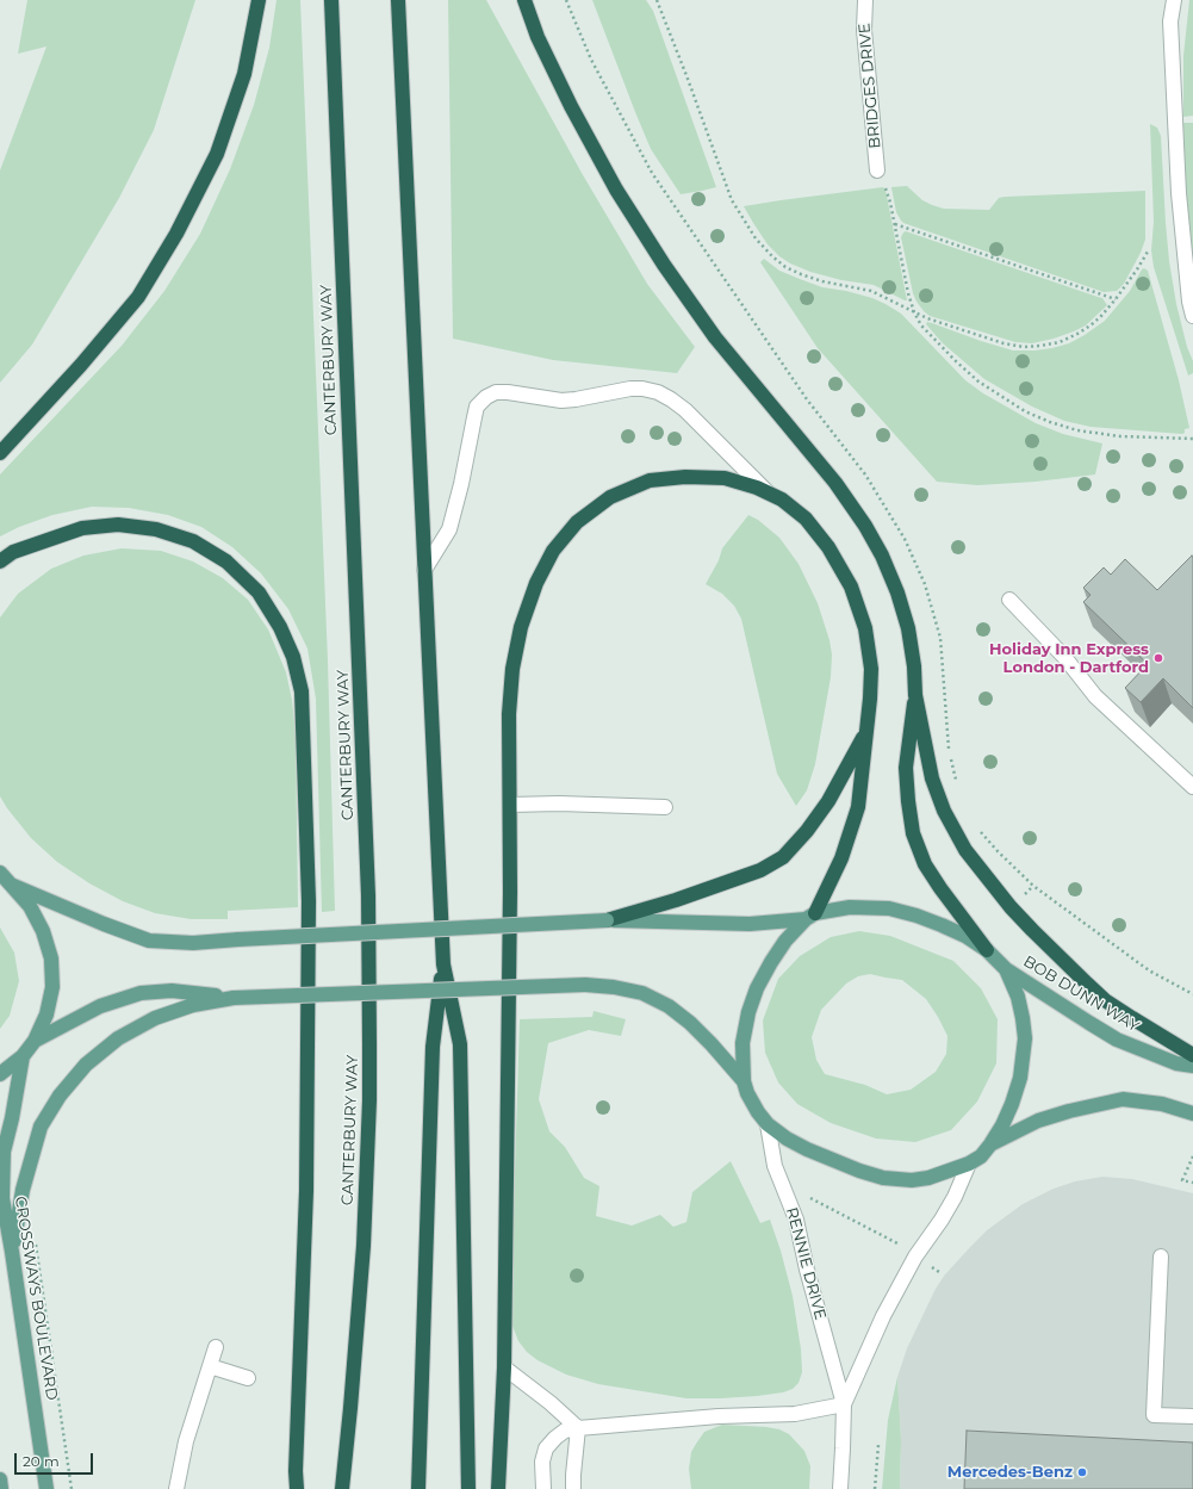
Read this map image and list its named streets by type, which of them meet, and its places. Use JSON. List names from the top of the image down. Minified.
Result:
{"streets":{"highway":["CANTERBURY WAY"],"main road":["BOB DUNN WAY","CROSSWAYS BOULEVARD"],"street":["BRIDGES DRIVE","RENNIE DRIVE"]},"places":["Holiday Inn Express London - Dartford","Mercedes-Benz"],"scale_bar":"20 m"}
